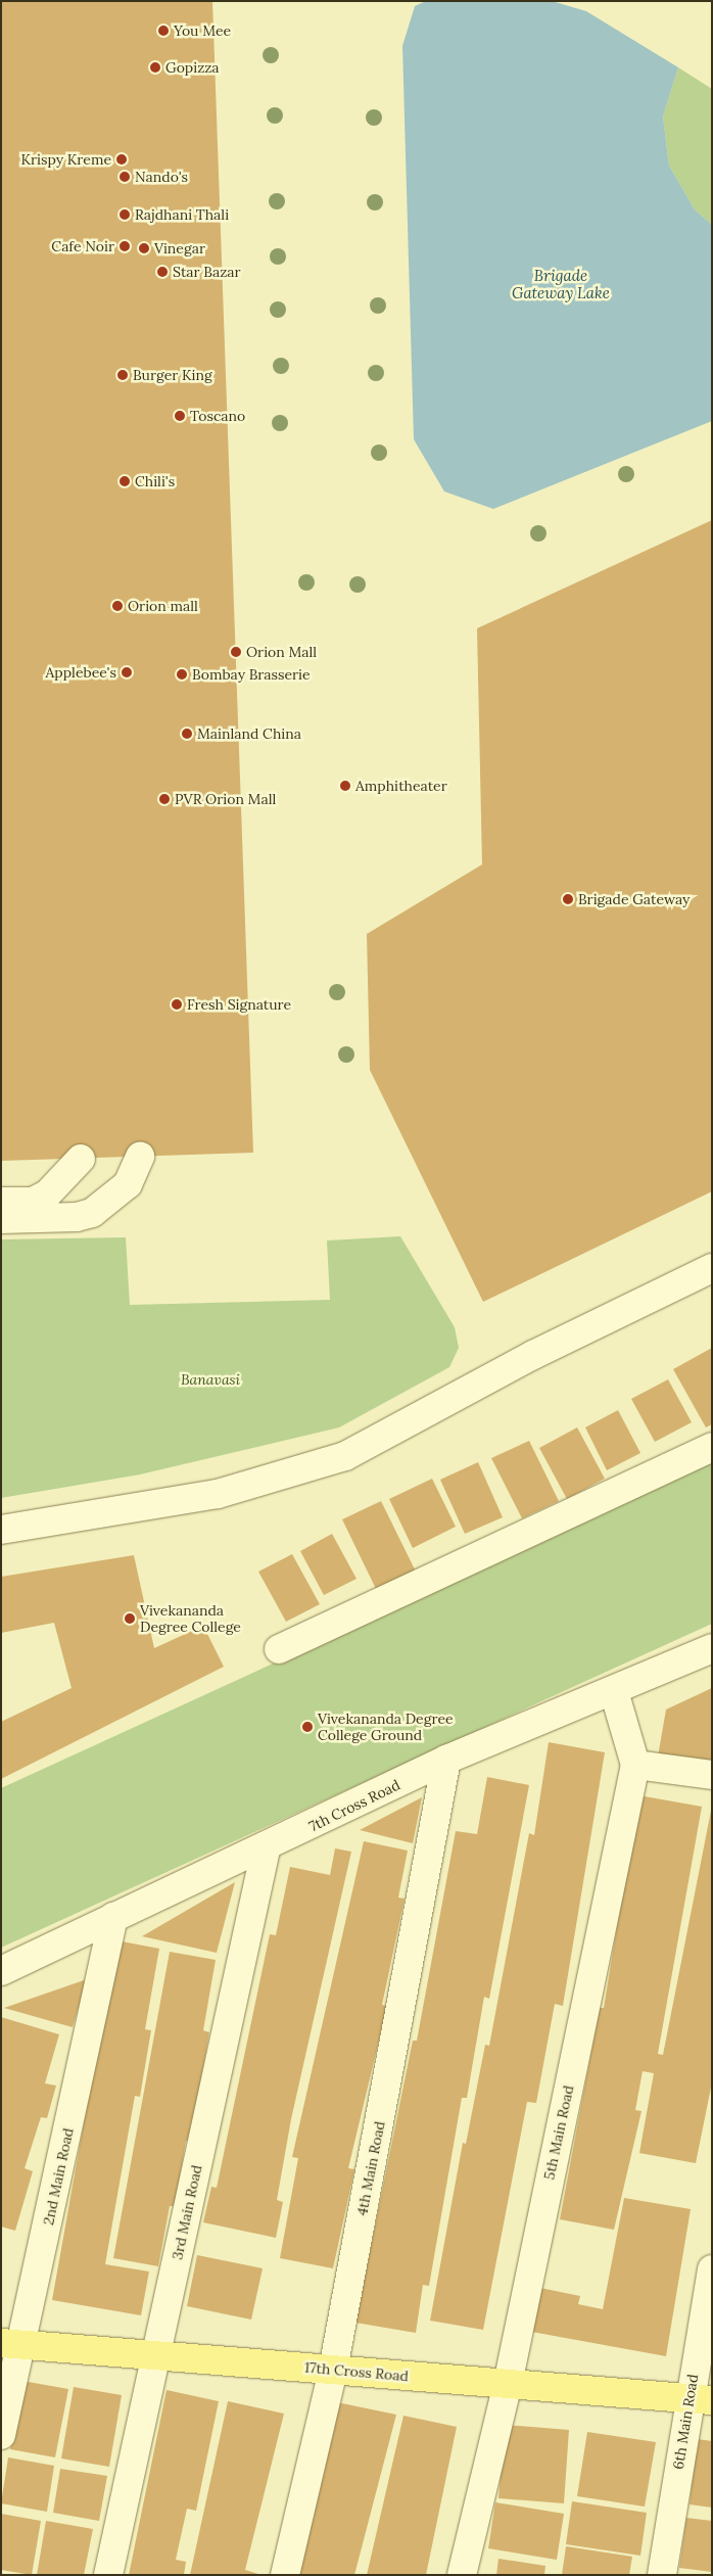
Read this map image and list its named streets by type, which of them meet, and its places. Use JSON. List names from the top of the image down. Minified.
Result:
{"streets":{"main road":["17th Cross Road"],"street":["7th Cross Road","5th Main Road","4th Main Road","2nd Main Road","3rd Main Road","6th Main Road"]},"crossings":[["7th Cross Road","5th Main Road"],["7th Cross Road","4th Main Road"],["7th Cross Road","2nd Main Road"],["7th Cross Road","3rd Main Road"],["5th Main Road","17th Cross Road"],["4th Main Road","17th Cross Road"],["2nd Main Road","17th Cross Road"],["3rd Main Road","17th Cross Road"],["17th Cross Road","6th Main Road"]],"water":["Brigade Gateway Lake"],"parks":["Banavasi"],"places":["You Mee","Gopizza","Krispy Kreme","Nando's","Rajdhani Thali","Cafe Noir","Vinegar","Star Bazar","Burger King","Toscano","Chili's","Orion mall","Orion Mall","Applebee's","Bombay Brasserie","Mainland China","Amphitheater","PVR Orion Mall","Brigade Gateway","Fresh Signature","Vivekananda Degree College","Vivekananda Degree College Ground"]}
